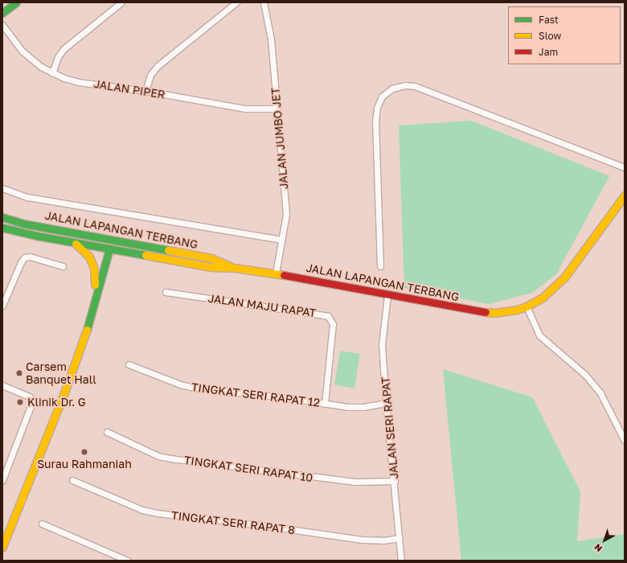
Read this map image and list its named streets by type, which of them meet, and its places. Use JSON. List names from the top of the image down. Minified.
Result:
{"streets":{"street":["JALAN PIPER","JALAN JUMBO JET","JALAN LAPANGAN TERBANG","JALAN MAJU RAPAT","TINGKAT SERI RAPAT 12","JALAN SERI RAPAT","TINGKAT SERI RAPAT 10","TINGKAT SERI RAPAT 8"]},"crossings":[["JALAN PIPER","JALAN JUMBO JET"],["JALAN JUMBO JET","JALAN LAPANGAN TERBANG"],["JALAN LAPANGAN TERBANG","JALAN SERI RAPAT"],["JALAN MAJU RAPAT","TINGKAT SERI RAPAT 12"],["TINGKAT SERI RAPAT 12","JALAN SERI RAPAT"],["JALAN SERI RAPAT","TINGKAT SERI RAPAT 10"],["JALAN SERI RAPAT","TINGKAT SERI RAPAT 8"]],"places":["Carsem Banquet Hall","Klinik Dr. G","Surau Rahmaniah"],"legend":["Fast","Slow","Jam"],"north":"bottom left"}
